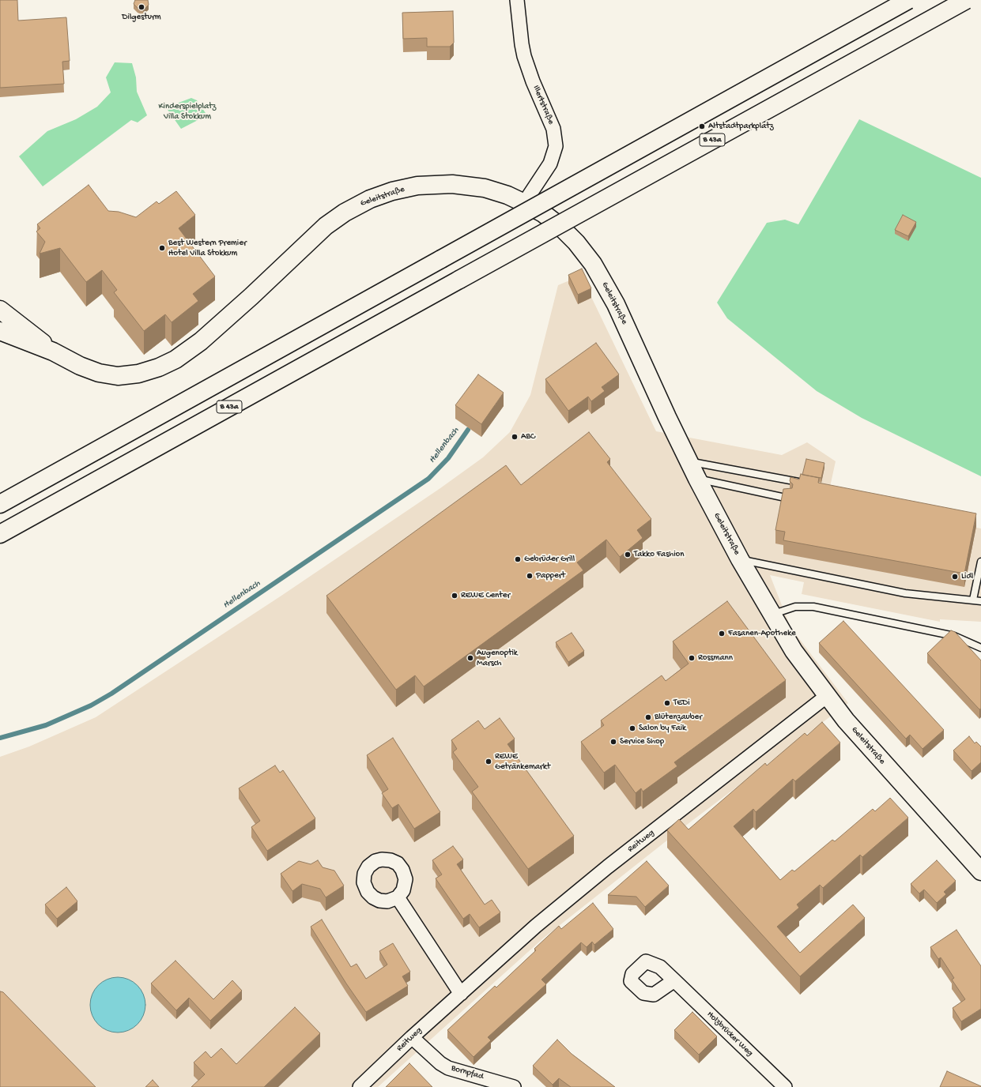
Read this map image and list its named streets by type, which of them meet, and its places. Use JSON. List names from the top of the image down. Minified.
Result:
{"streets":{"main road":["B 43a","Geleitstraße"],"street":["Illertstraße","Reitweg","Holzbrücker Weg","Bornpfad"]},"crossings":[["Illertstraße","Geleitstraße"],["Geleitstraße","Reitweg"],["Reitweg","Bornpfad"]],"water":["Hellenbach"],"parks":["Kinderspielplatz Villa Stokkum"],"places":["Dilgesturm","Altstadtparkplatz","Best Western Premier Hotel Villa Stokkum","ABC","Takko Fashion","Gebrüder Grill","Pappert","Lidl","REWE Center","Fasanen-Apotheke","Augenoptik Marsch","Rossmann","TEDi","Blütenzauber","Salon by Faik","Service Shop","REWE Getränkemarkt"]}
